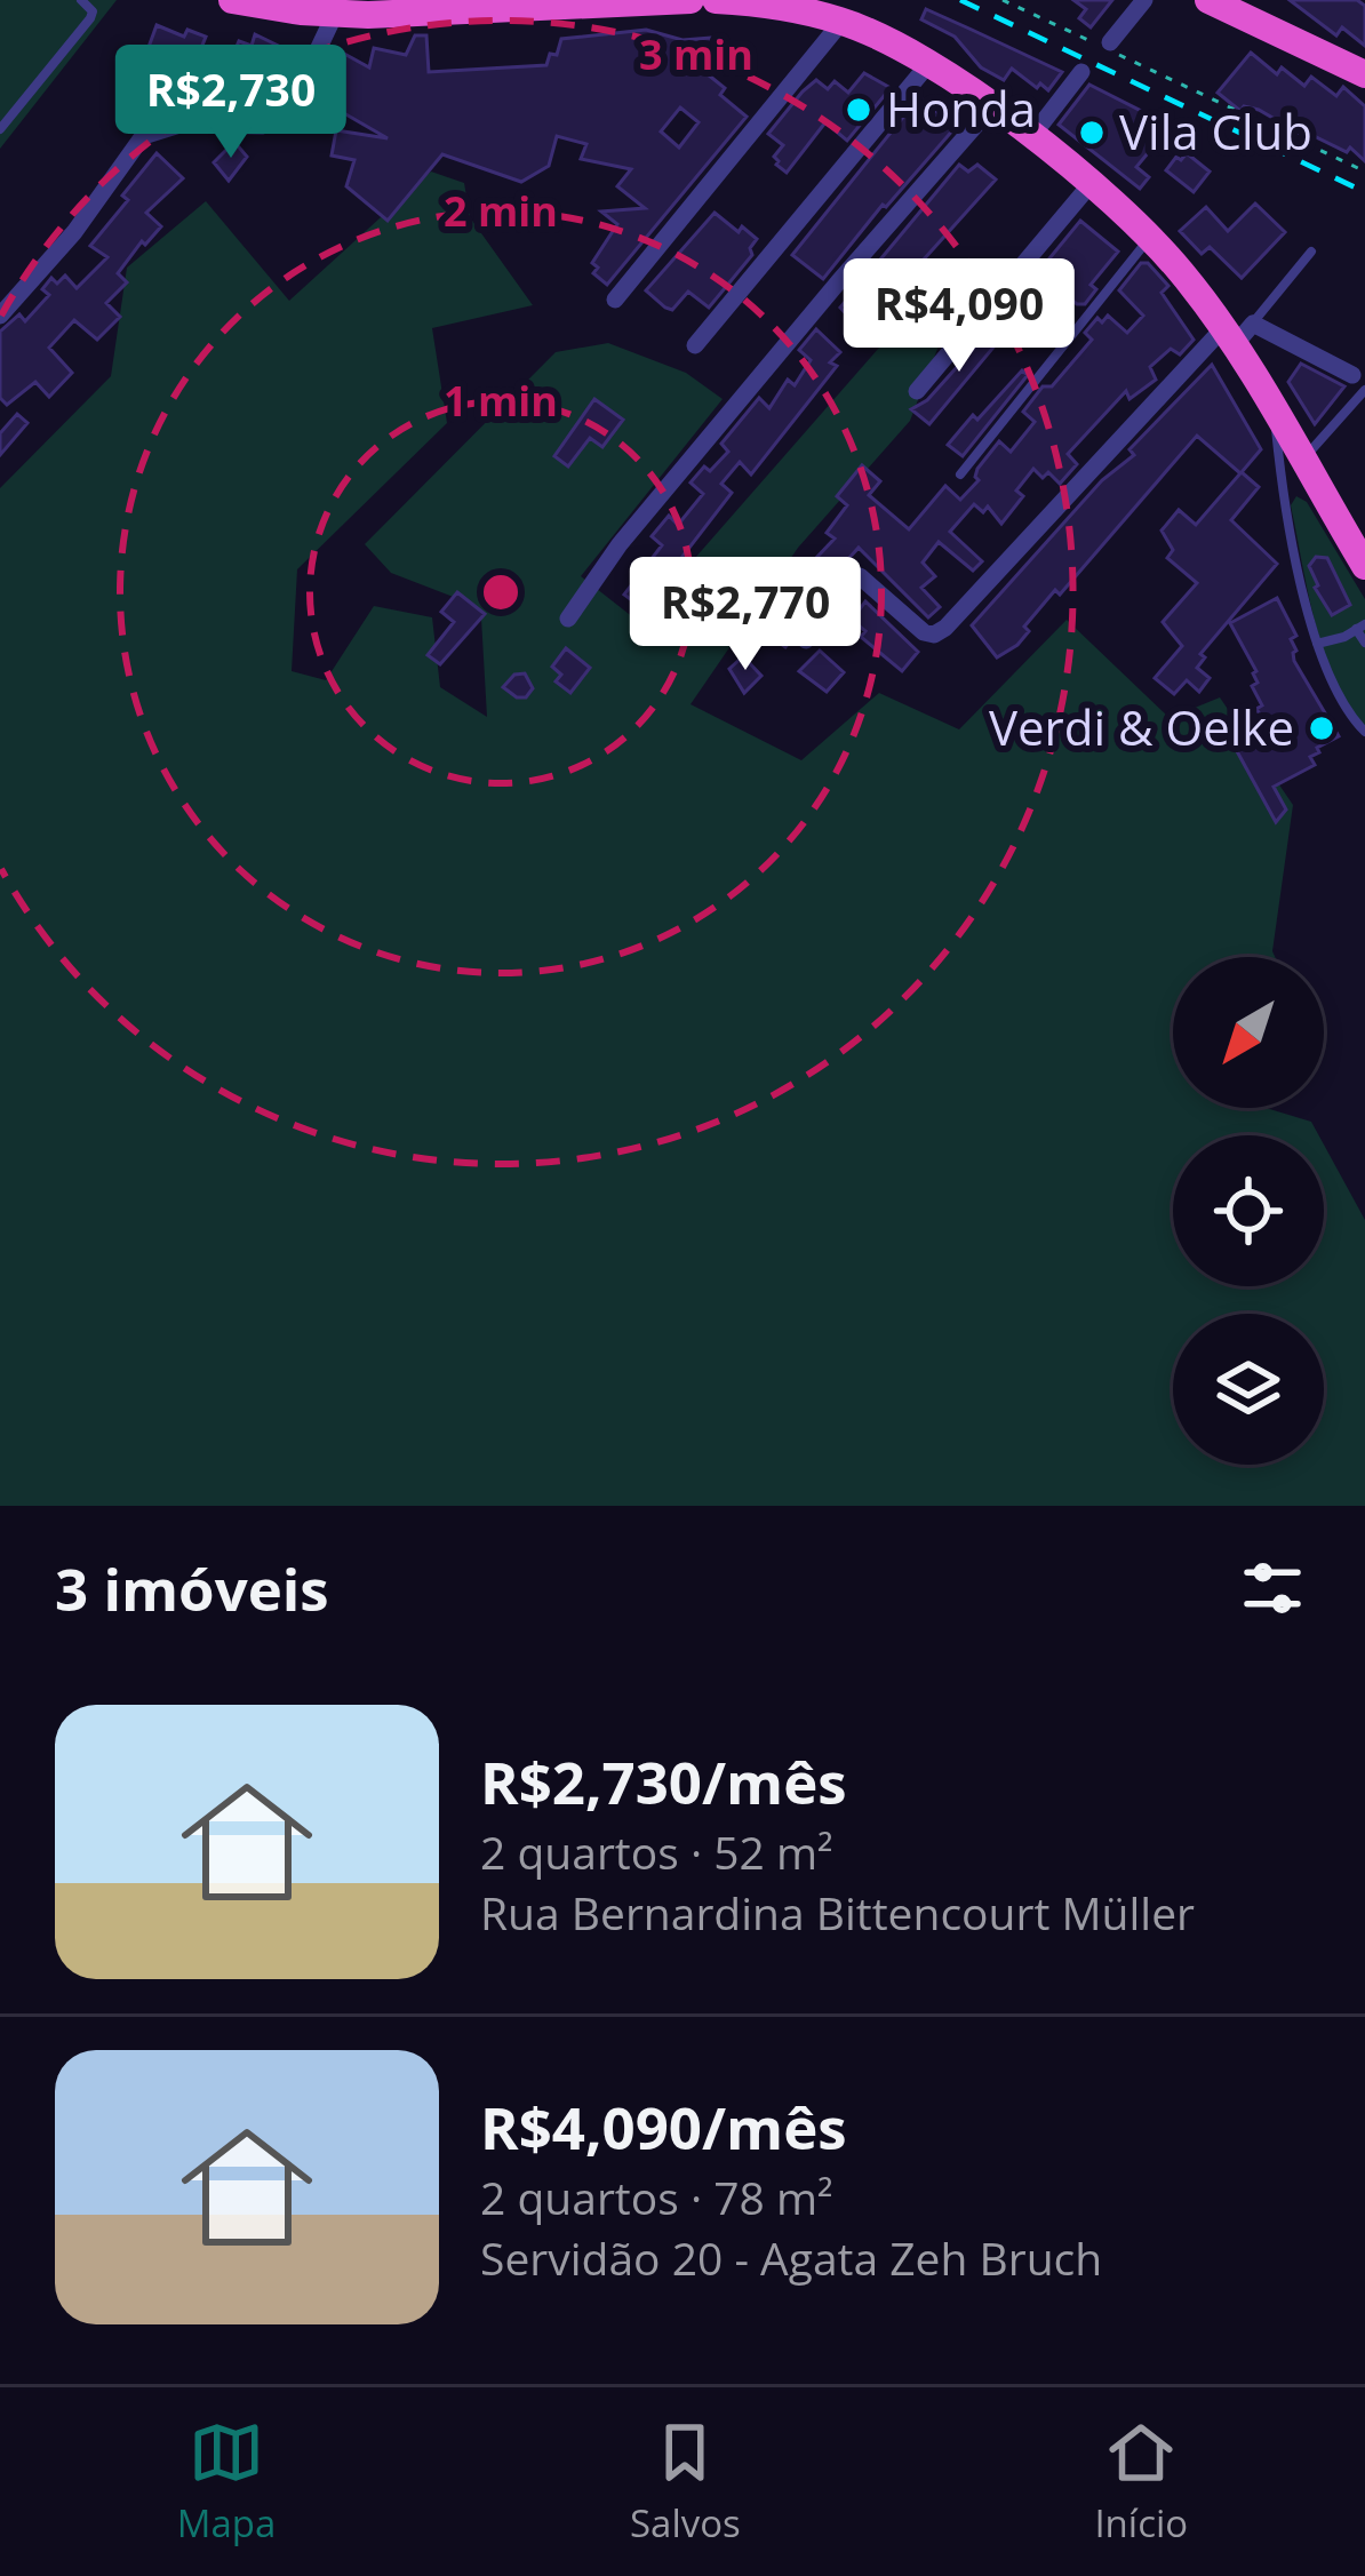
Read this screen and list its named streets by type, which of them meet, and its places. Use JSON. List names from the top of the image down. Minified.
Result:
{"places":["Honda","Vila Club","Verdi & Oelke"],"north":"bottom left","page":{"price":["R$2,730","R$4,090","R$2,770"],"heading":"3 imóveis","list":[{"name":"R$2,730/mês","note":"2 quartos · 52 m² · Rua Bernardina Bittencourt Müller"},{"name":"R$4,090/mês","note":"2 quartos · 78 m² · Servidão 20 - Agata Zeh Bruch"}],"tabs":["Mapa","Salvos","Início"]},"rings":["3 min","2 min","1 min"]}
